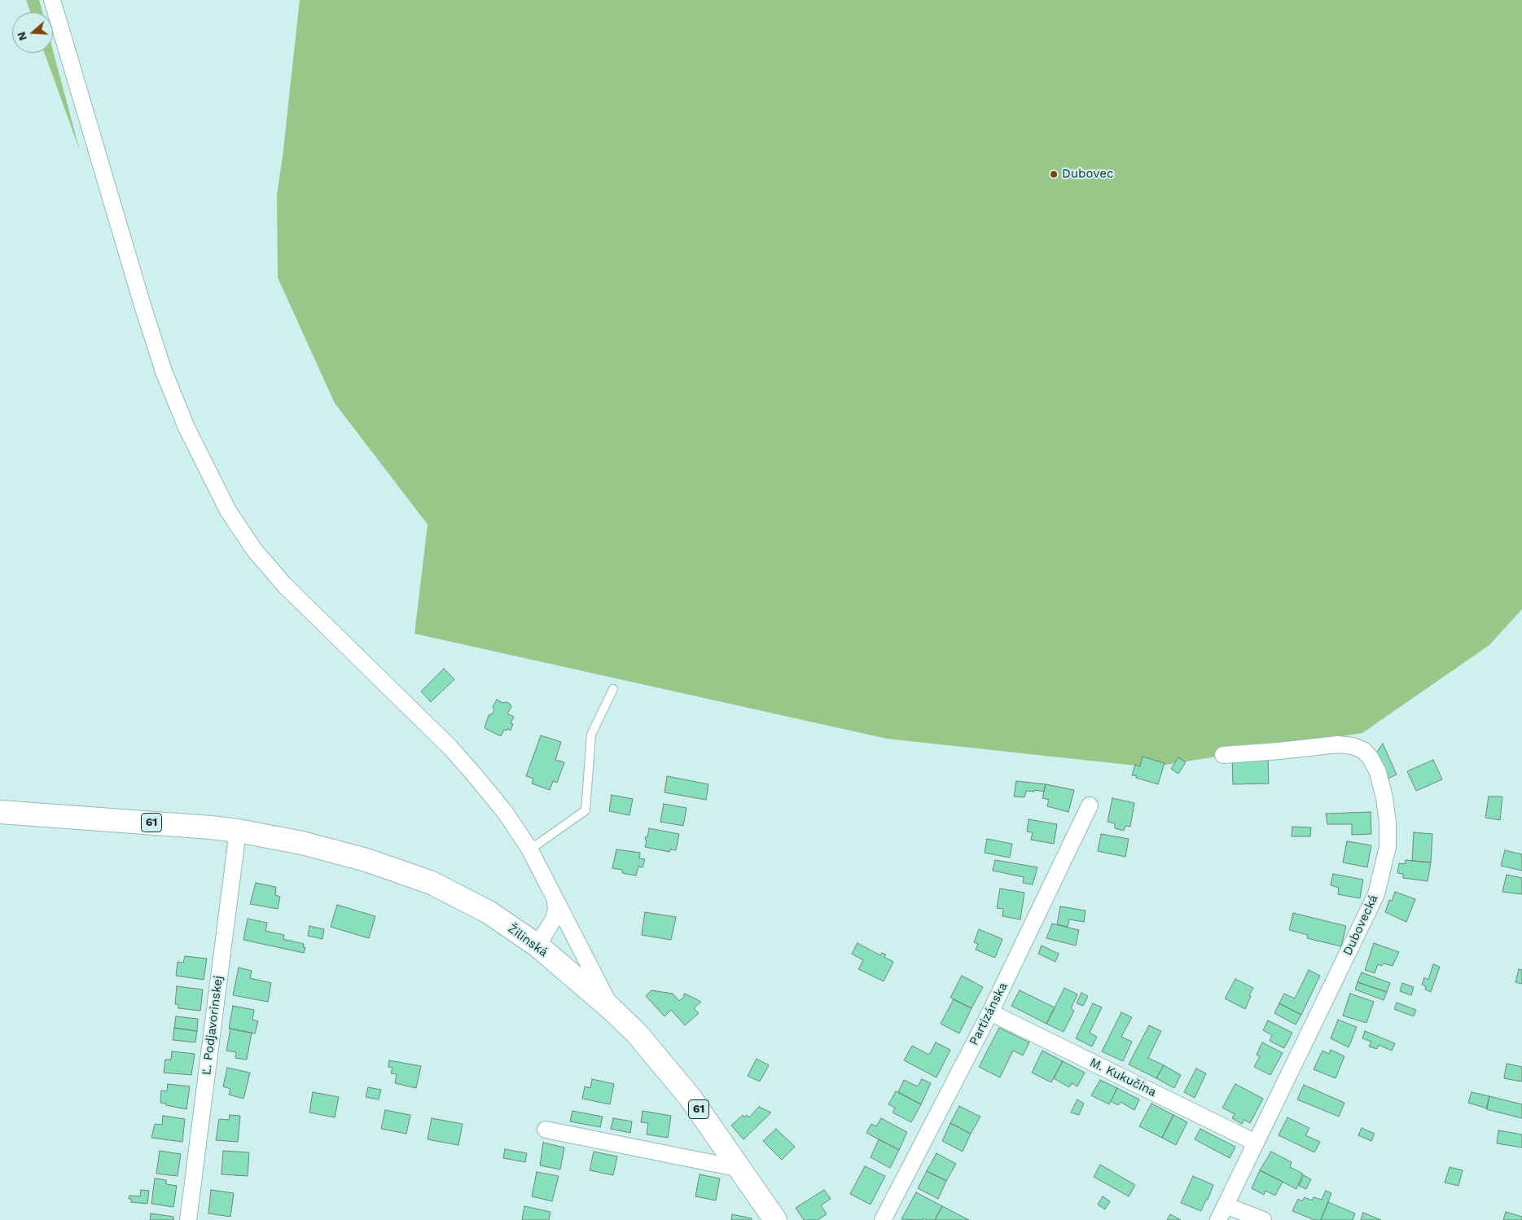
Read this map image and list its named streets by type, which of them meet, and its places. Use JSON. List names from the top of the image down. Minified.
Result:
{"streets":{"main road":["61","Žilinská"],"street":["Dubovecká","Partizánska","Ľ. Podjavorinskej","M. Kukučína"]},"crossings":[["61","Žilinská"],["61","Ľ. Podjavorinskej"],["Dubovecká","M. Kukučína"],["Žilinská","Ľ. Podjavorinskej"],["Partizánska","M. Kukučína"]],"places":["Dubovec"],"north":"left"}
